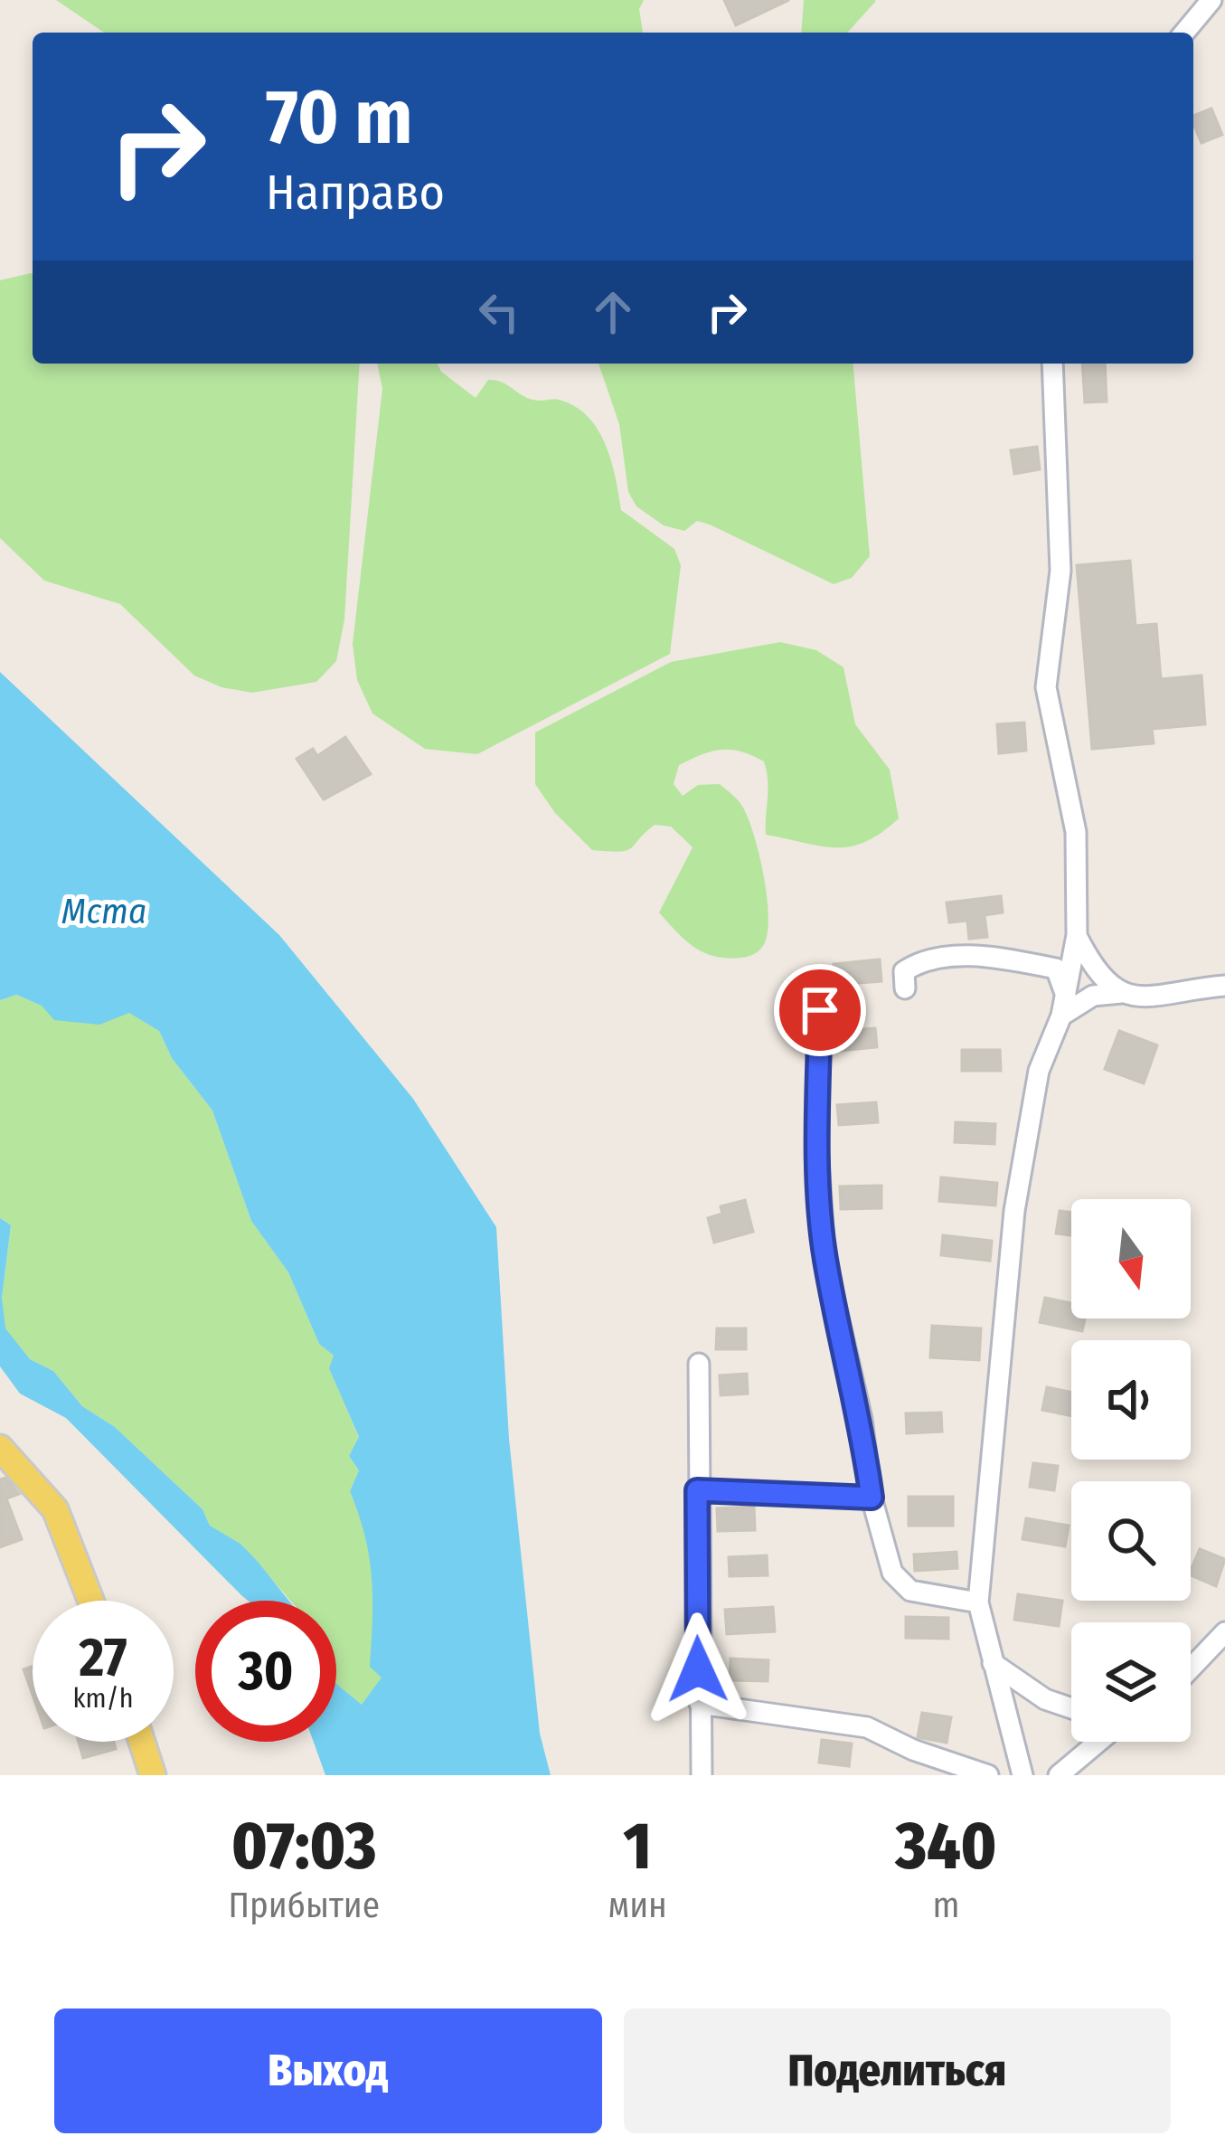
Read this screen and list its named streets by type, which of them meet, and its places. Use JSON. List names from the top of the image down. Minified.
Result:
{"water":["Мста"],"north":"bottom","page":{"turn":["70 m","Направо"],"speed":"27 km/h","limit":"30","eta":["07:03","Прибытие","1","мин","340","m"],"buttons":["Выход","Поделиться"]}}
